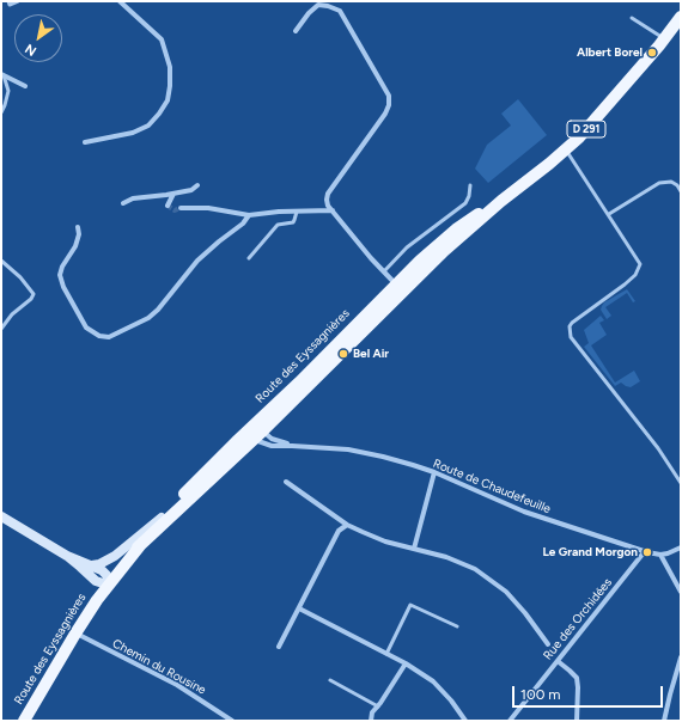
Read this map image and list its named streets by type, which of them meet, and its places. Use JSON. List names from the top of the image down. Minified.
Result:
{"streets":{"main road":["D 291","Route des Eyssagnières"],"street":["Route de Chaudefeuille","Rue des Orchidées","Chemin du Rousine"]},"crossings":[["Route des Eyssagnières","Route de Chaudefeuille"],["Route des Eyssagnières","Chemin du Rousine"],["Route de Chaudefeuille","Rue des Orchidées"]],"places":["Albert Borel","Bel Air","Le Grand Morgon"],"scale_bar":"100 m","north":"bottom left"}
